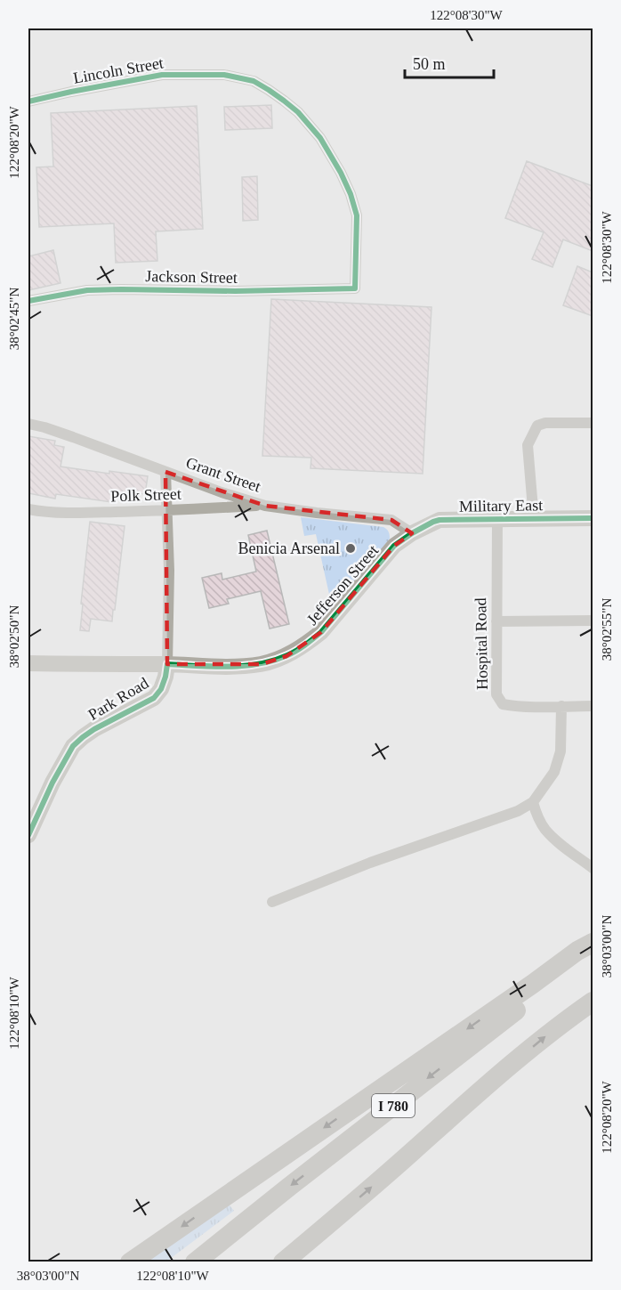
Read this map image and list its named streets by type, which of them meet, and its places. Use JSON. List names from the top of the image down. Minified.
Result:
{"streets":{"highway":["I 780"],"street":["Lincoln Street","Jackson Street","Grant Street","Polk Street","Military East","Jefferson Street","Hospital Road","Park Road"]},"crossings":[["Lincoln Street","Jackson Street"],["Grant Street","Polk Street"],["Grant Street","Military East"],["Grant Street","Jefferson Street"],["Grant Street","Park Road"],["Polk Street","Park Road"],["Military East","Jefferson Street"],["Military East","Hospital Road"],["Jefferson Street","Park Road"]],"places":["Benicia Arsenal"],"scale_bar":"50 m","coordinates":["122°08'30\"W","122°08'20\"W","38°02'45\"N","38°02'55\"N","38°02'50\"N","38°03'00\"N","122°08'10\"W"]}
